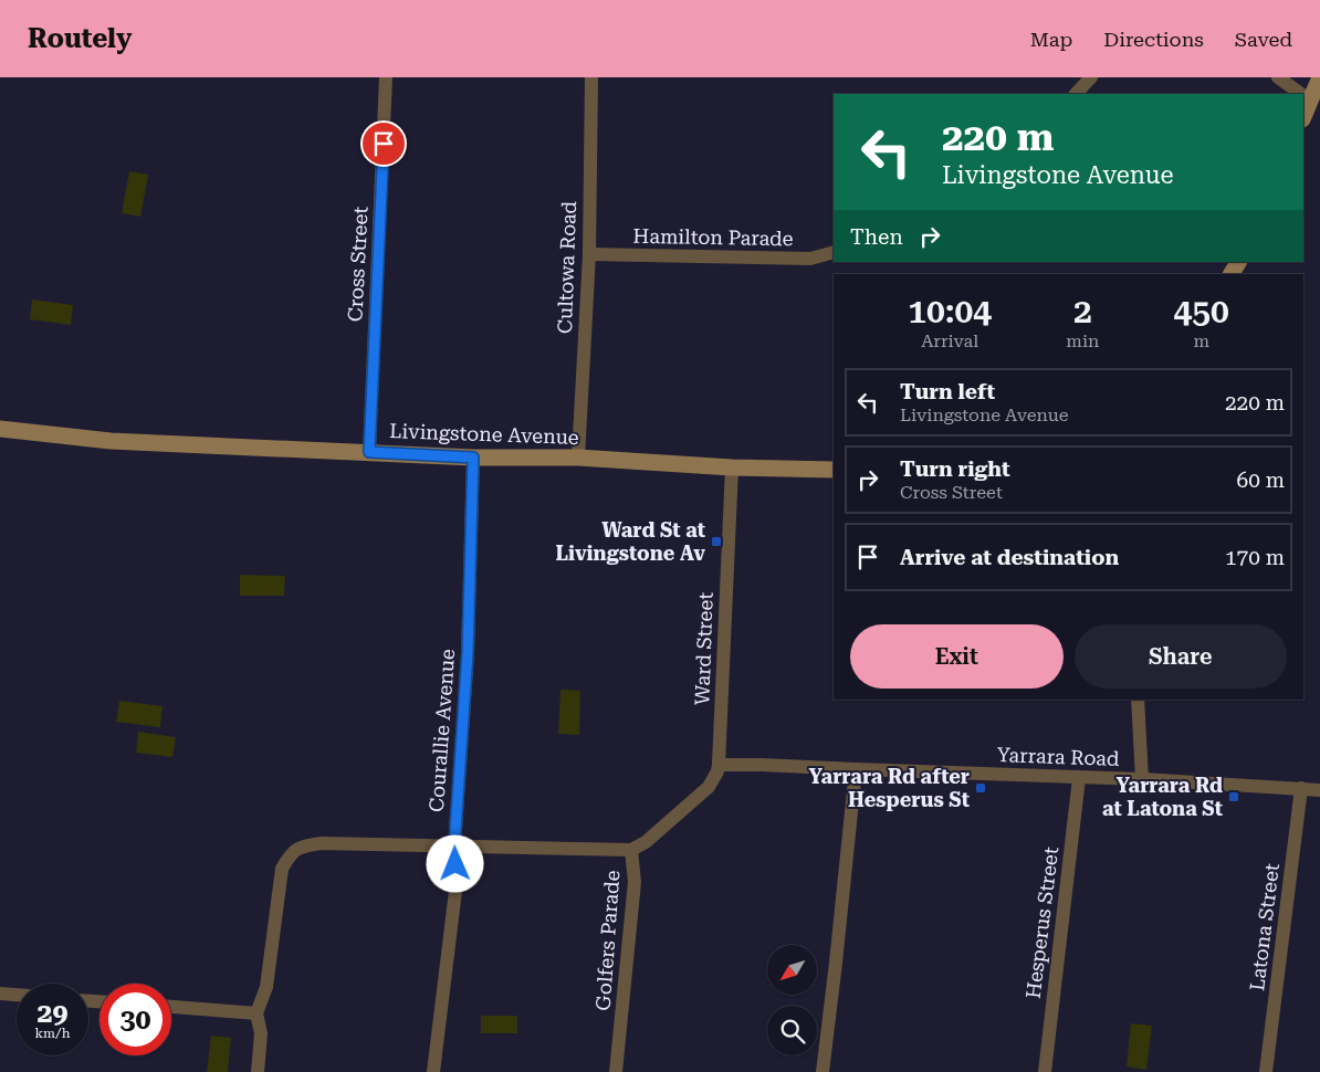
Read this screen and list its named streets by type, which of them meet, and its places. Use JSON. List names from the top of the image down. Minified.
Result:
{"streets":{"street":["Hamilton Parade","Cross Street","Cultowa Road","Livingstone Avenue","Ward Street","Courallie Avenue","Yarrara Road","Hesperus Street","Latona Street","Golfers Parade"]},"crossings":[["Hamilton Parade","Cultowa Road"],["Cross Street","Livingstone Avenue"],["Cultowa Road","Livingstone Avenue"],["Livingstone Avenue","Ward Street"],["Livingstone Avenue","Courallie Avenue"],["Ward Street","Yarrara Road"],["Courallie Avenue","Golfers Parade"],["Yarrara Road","Hesperus Street"],["Yarrara Road","Latona Street"]],"places":{"transit":["Ward St at Livingstone Av","Yarrara Rd after Hesperus St","Yarrara Rd at Latona St"]},"north":"bottom left","page":{"header":"Routely","nav":["Map","Directions","Saved"],"turn":["220 m","Livingstone Avenue"],"then":"Then","eta":["10:04","Arrival","2","min","450","m"],"list":[{"name":"Turn left","note":"Livingstone Avenue","value":"220 m"},{"name":"Turn right","note":"Cross Street","value":"60 m"},{"name":"Arrive at destination","value":"170 m"}],"buttons":["Exit","Share"],"speed":"29 km/h","limit":"30"}}
